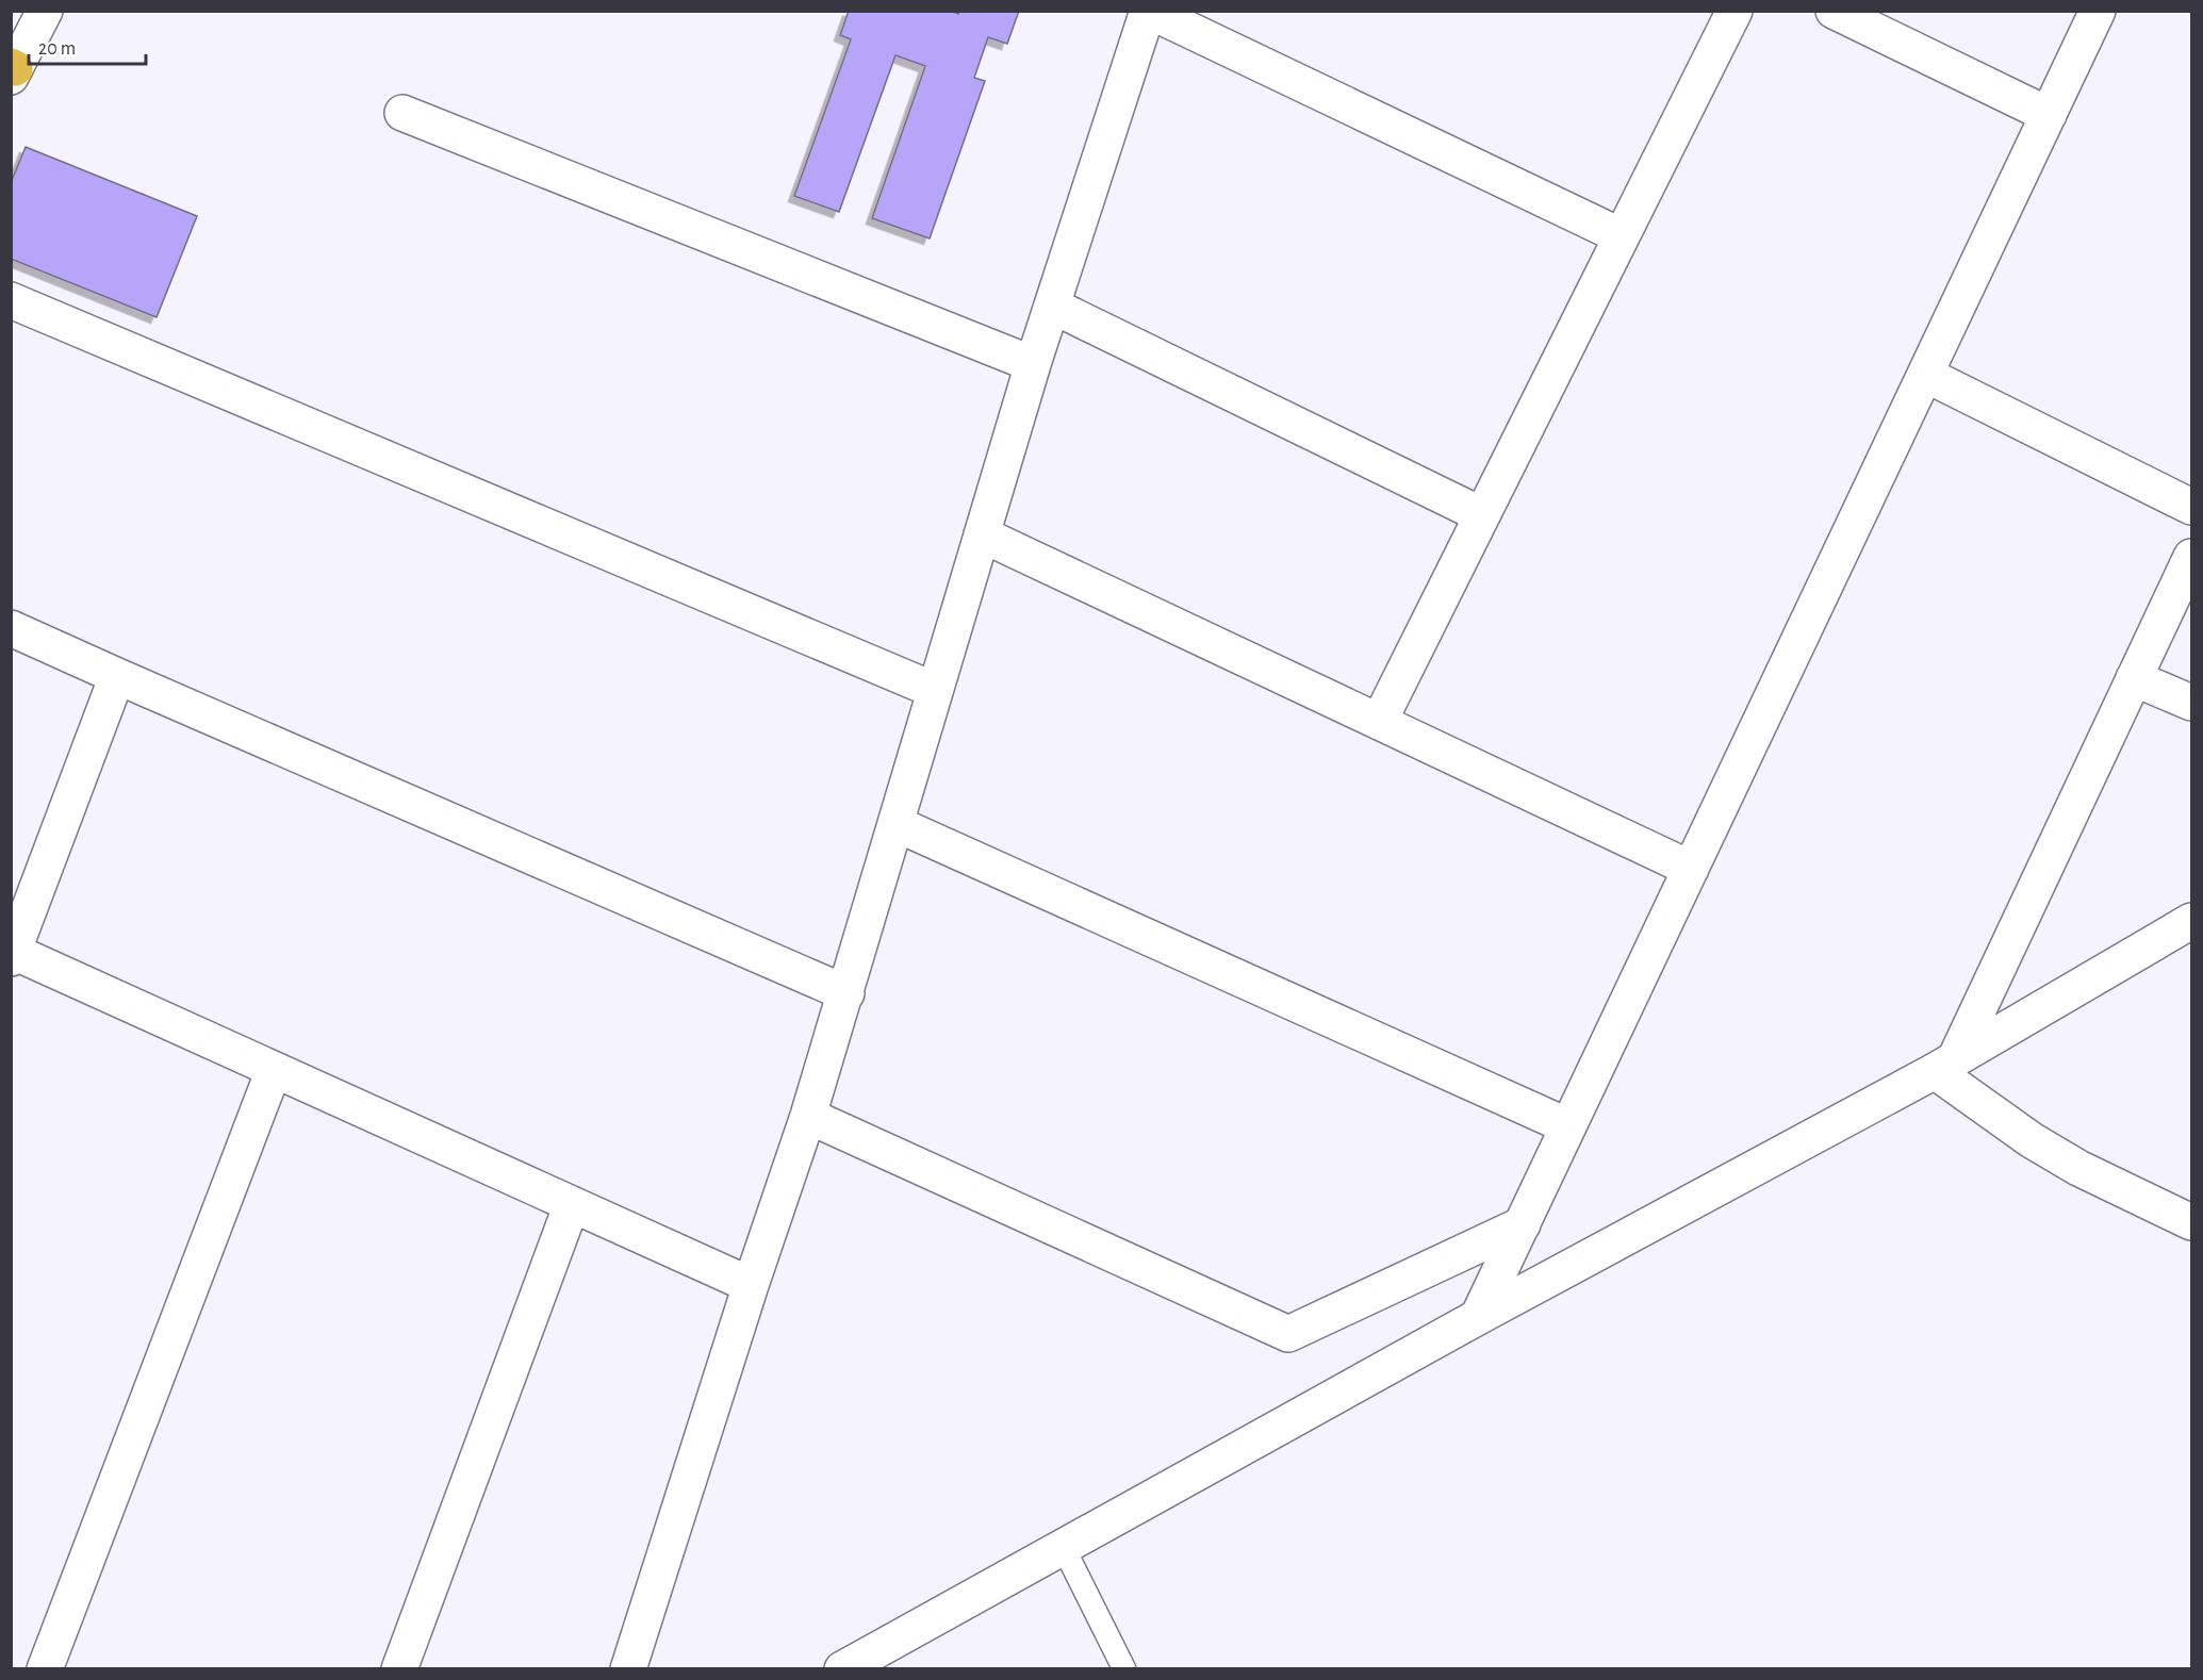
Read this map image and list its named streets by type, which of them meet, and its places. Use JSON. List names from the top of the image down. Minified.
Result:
{"scale_bar":"20 m"}
